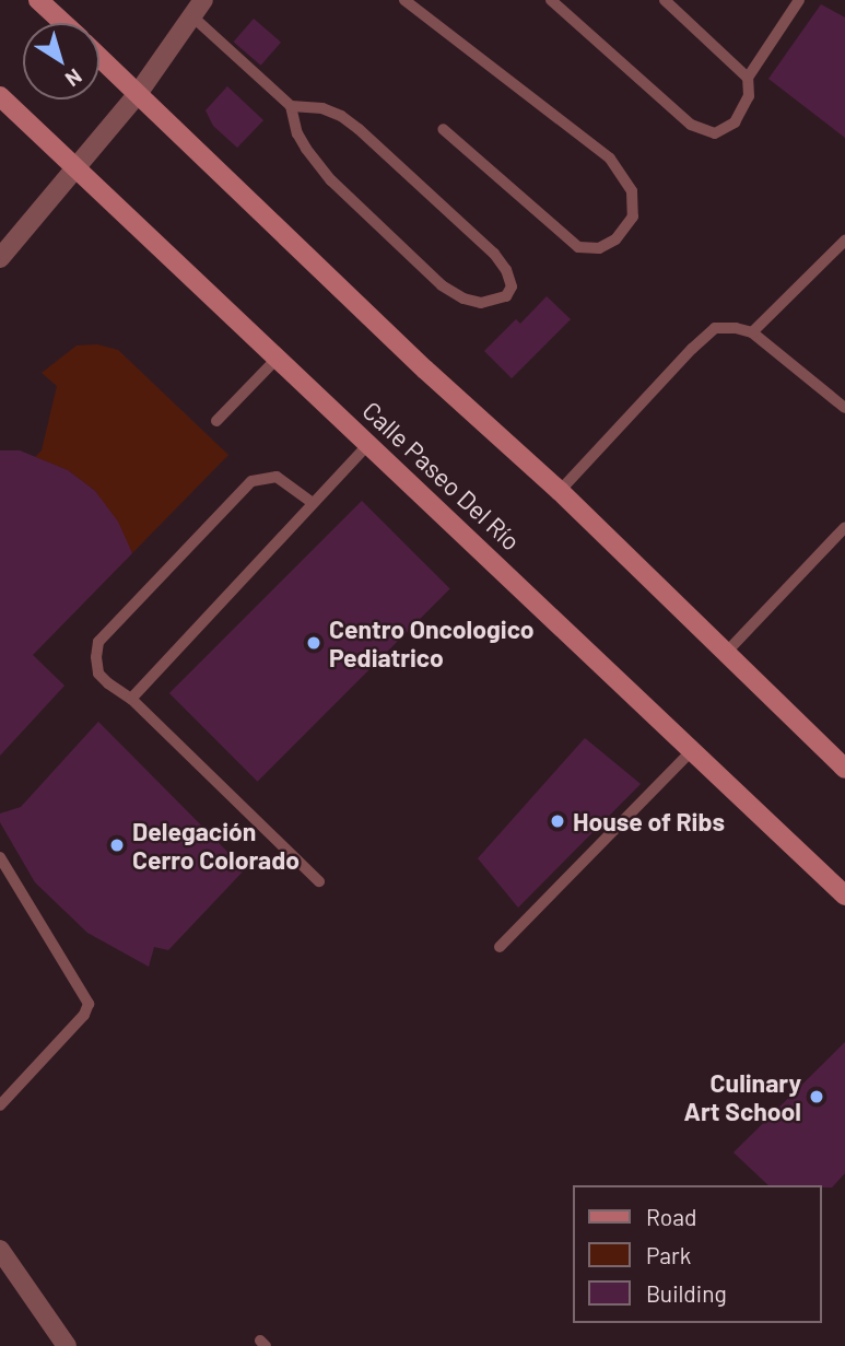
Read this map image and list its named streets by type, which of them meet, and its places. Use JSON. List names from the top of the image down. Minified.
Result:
{"streets":{"main road":["Calle Paseo Del Río"]},"places":["Centro Oncologico Pediatrico","House of Ribs","Delegación Cerro Colorado","Culinary Art School"],"legend":["Road","Park","Building"],"north":"bottom right"}
